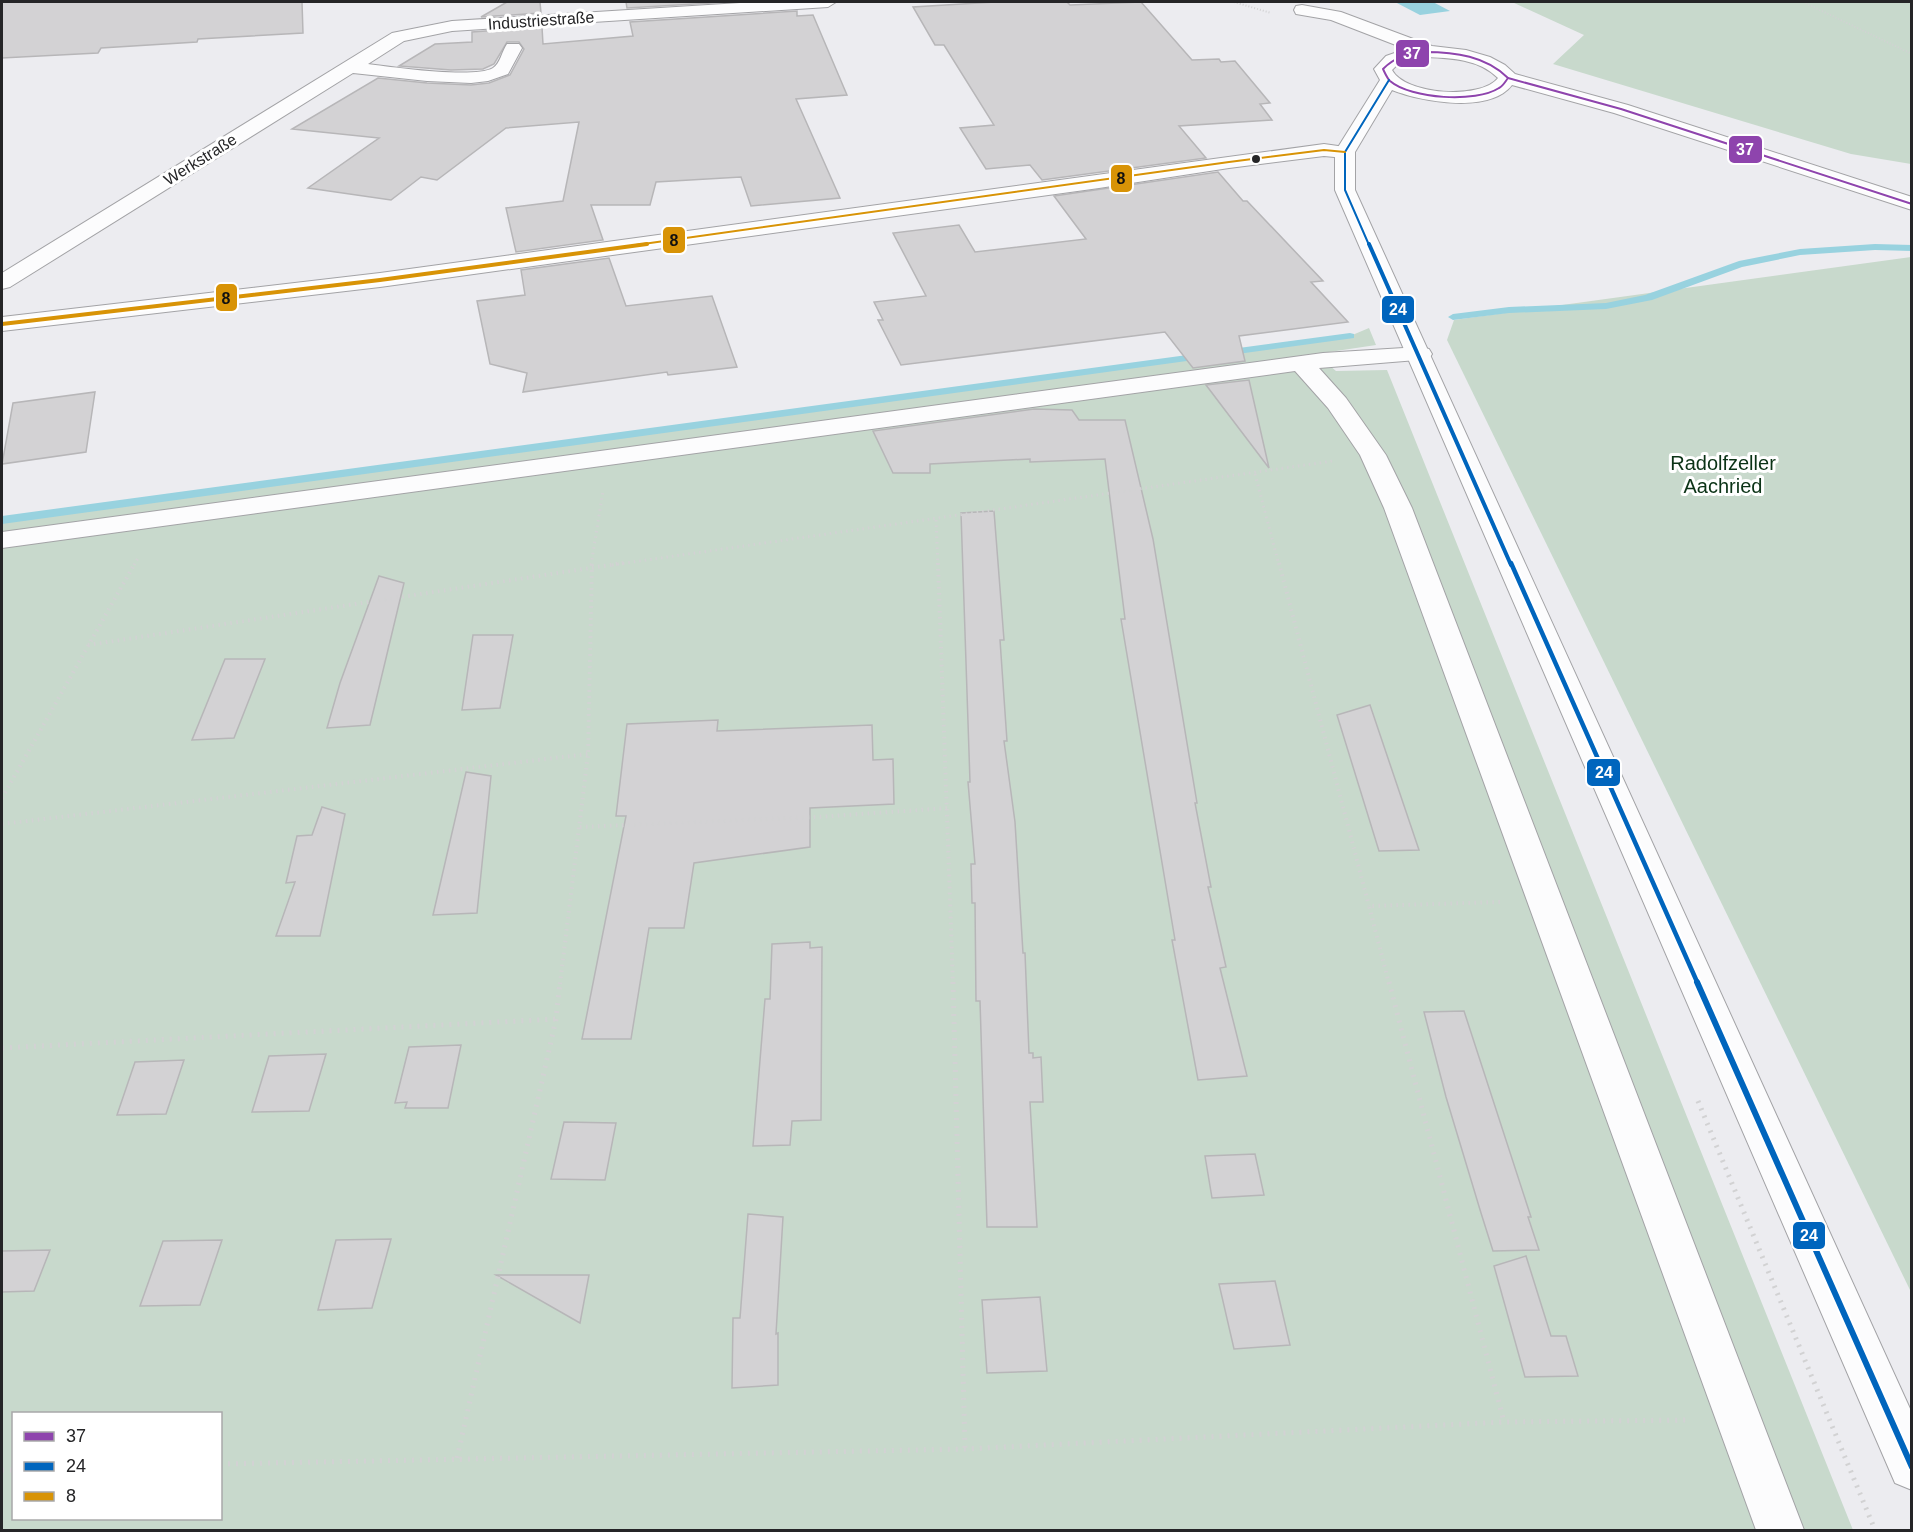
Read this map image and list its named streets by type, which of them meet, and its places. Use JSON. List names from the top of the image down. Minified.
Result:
{"streets":{"main road":["Industriestraße","Werkstraße"]},"crossings":[["Industriestraße","Werkstraße"]],"parks":["Radolfzeller Aachried"],"lines":["transit line 37","transit line 24","transit line 8"],"legend":["37","24","8"]}
